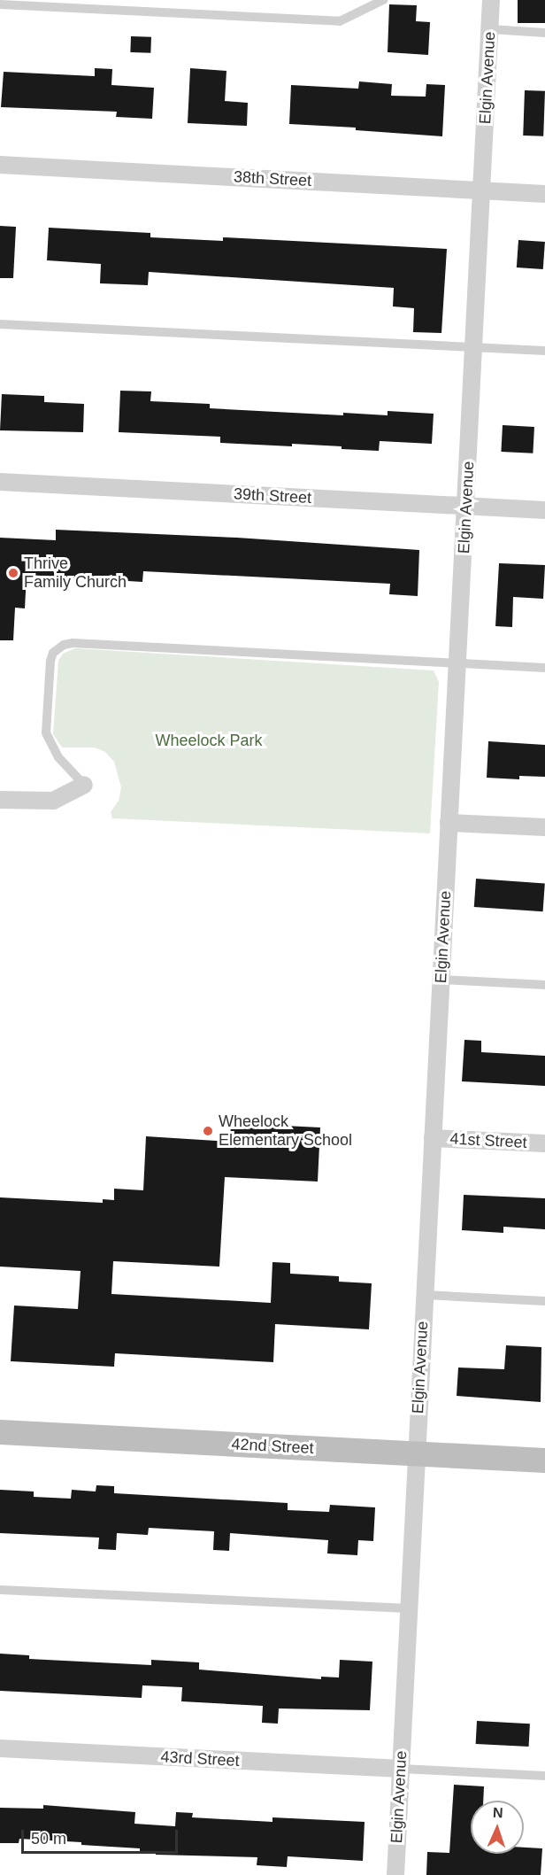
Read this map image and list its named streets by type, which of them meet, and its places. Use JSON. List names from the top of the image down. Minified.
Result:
{"streets":{"street":["Elgin Avenue","38th Street","39th Street","41st Street","42nd Street","43rd Street"]},"crossings":[["Elgin Avenue","38th Street"],["Elgin Avenue","39th Street"],["Elgin Avenue","41st Street"],["Elgin Avenue","42nd Street"],["Elgin Avenue","43rd Street"]],"parks":["Wheelock Park"],"places":["Thrive Family Church","Wheelock Elementary School"],"scale_bar":"50 m","north":"top"}
